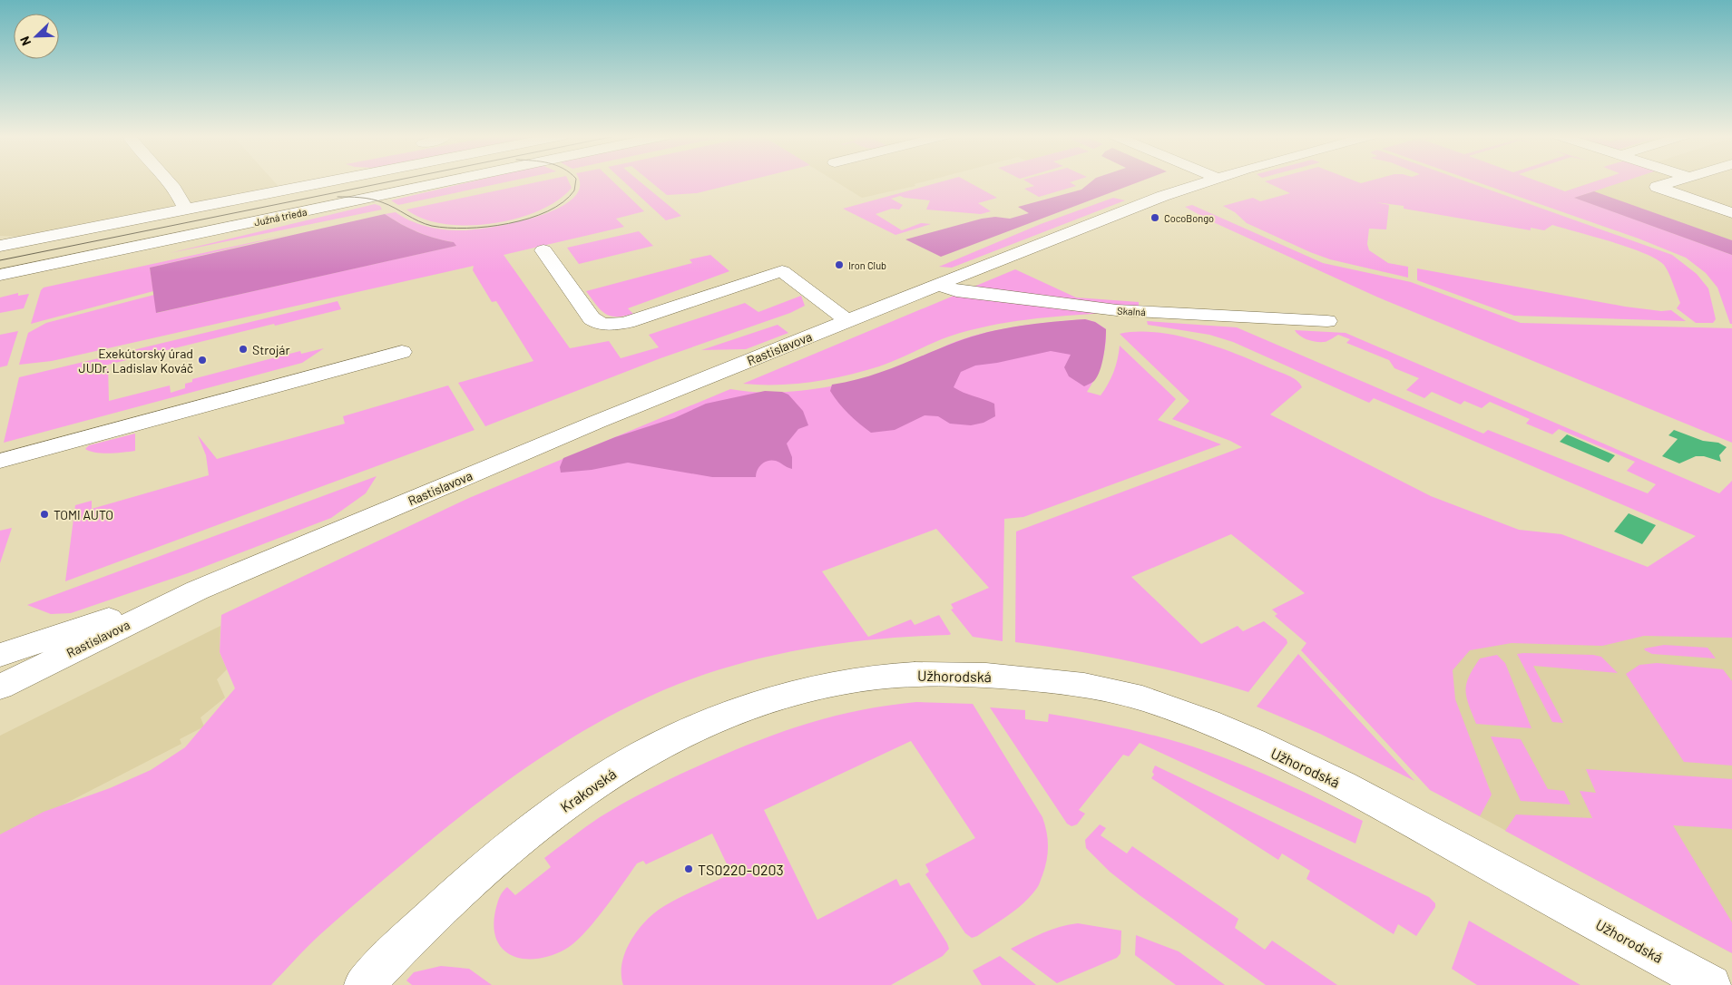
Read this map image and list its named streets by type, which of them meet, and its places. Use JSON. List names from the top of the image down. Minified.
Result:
{"streets":{"street":["Južná trieda","Skalná","Rastislavova","Užhorodská","Krakovská"]},"crossings":[["Skalná","Rastislavova"],["Užhorodská","Krakovská"]],"places":["CocoBongo","Iron Club","Strojár","Exekútorský úrad JUDr. Ladislav Kováč","TOMI AUTO","TS0220-0203"],"north":"bottom left"}
